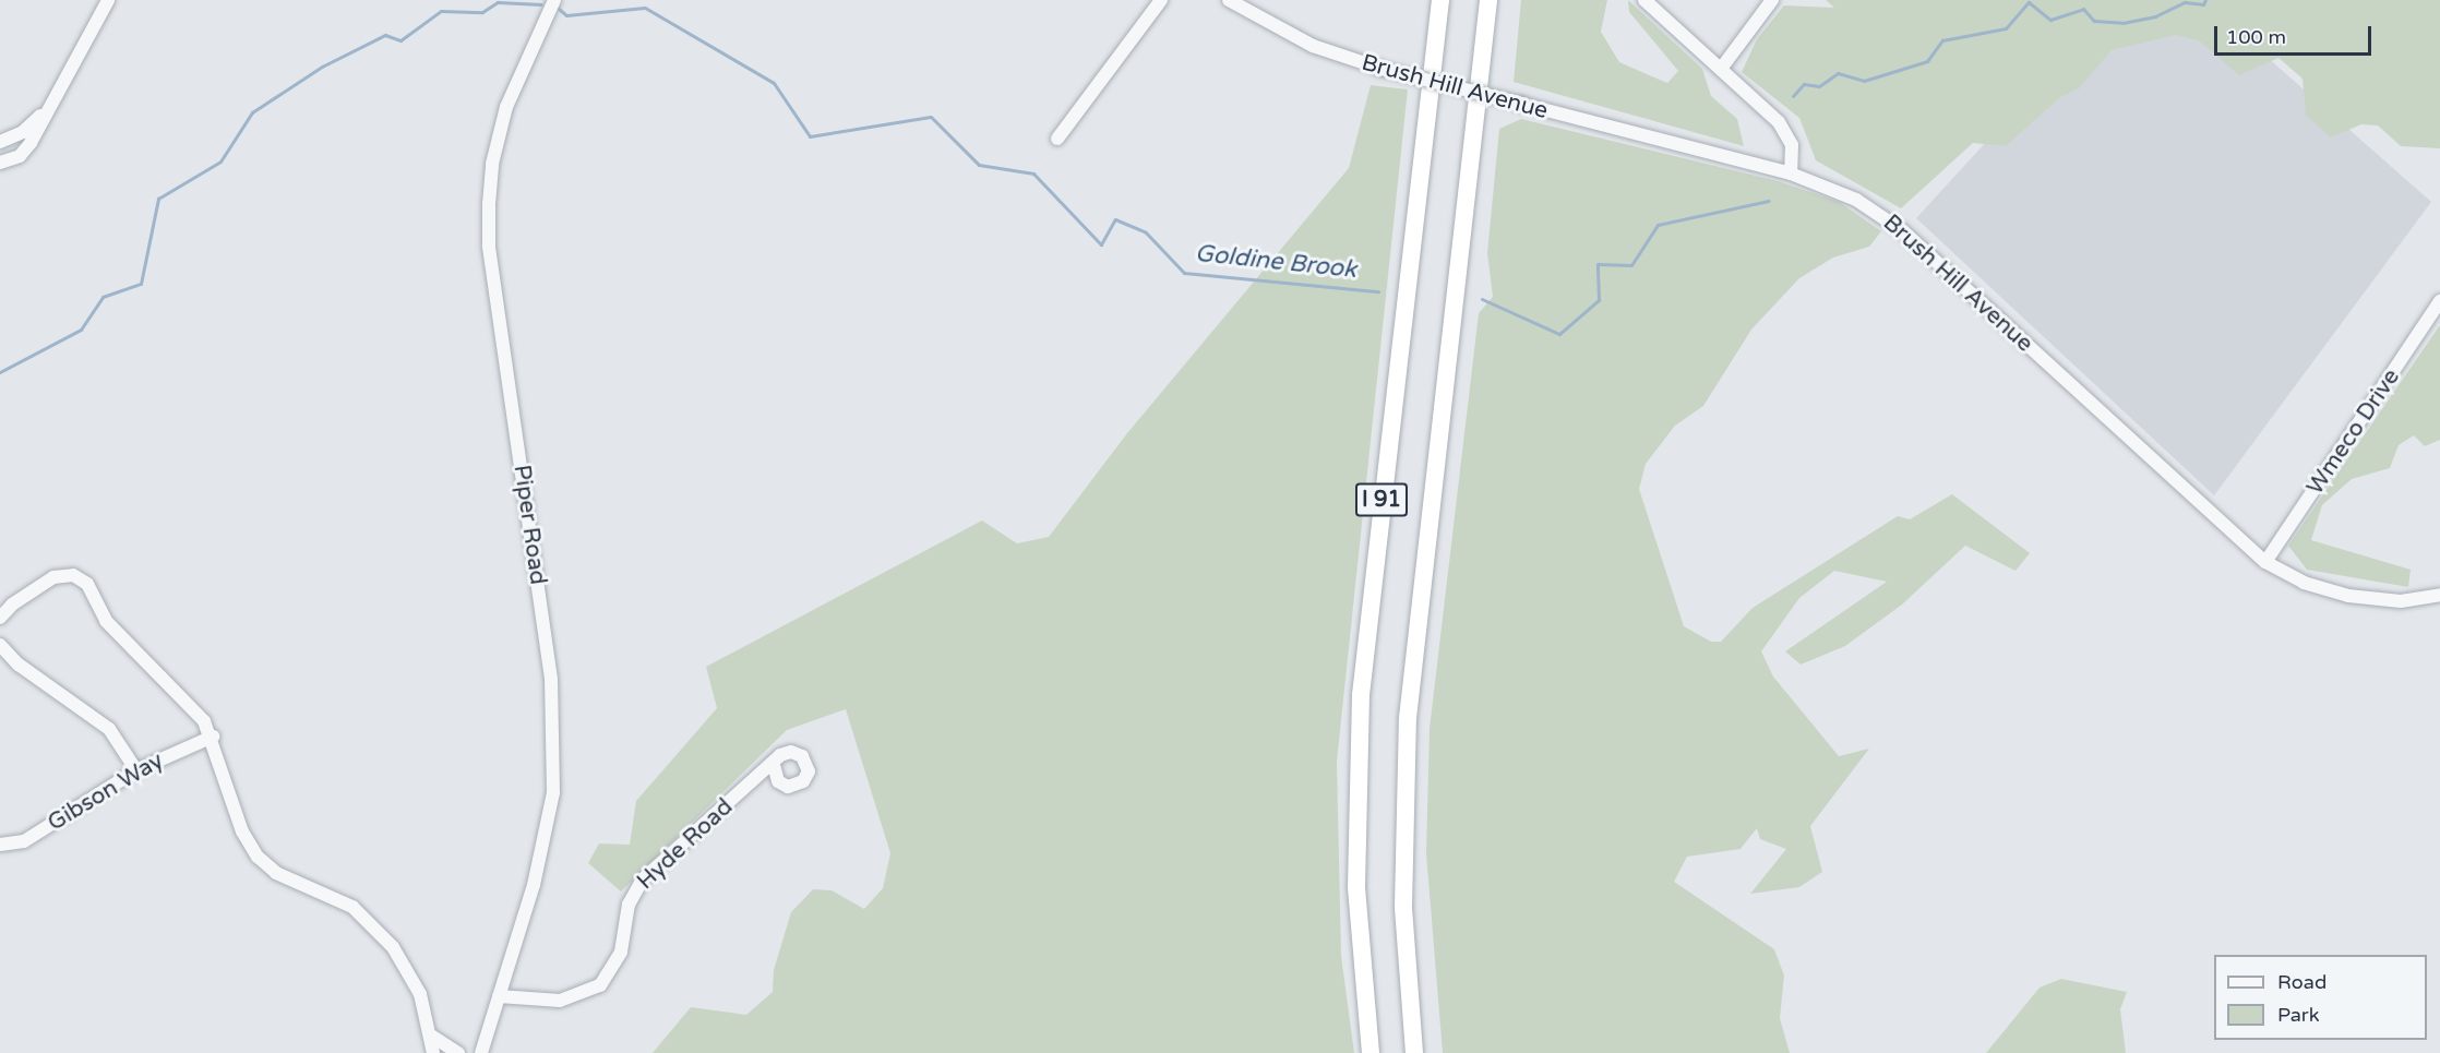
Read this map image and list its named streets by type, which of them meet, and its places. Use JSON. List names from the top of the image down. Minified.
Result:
{"streets":{"highway":["I 91"],"street":["Brush Hill Avenue","Wmeco Drive","Piper Road","Gibson Way","Hyde Road"]},"crossings":[["Brush Hill Avenue","Wmeco Drive"],["Piper Road","Hyde Road"]],"water":["Goldine Brook"],"legend":["Road","Park"],"scale_bar":"100 m"}
